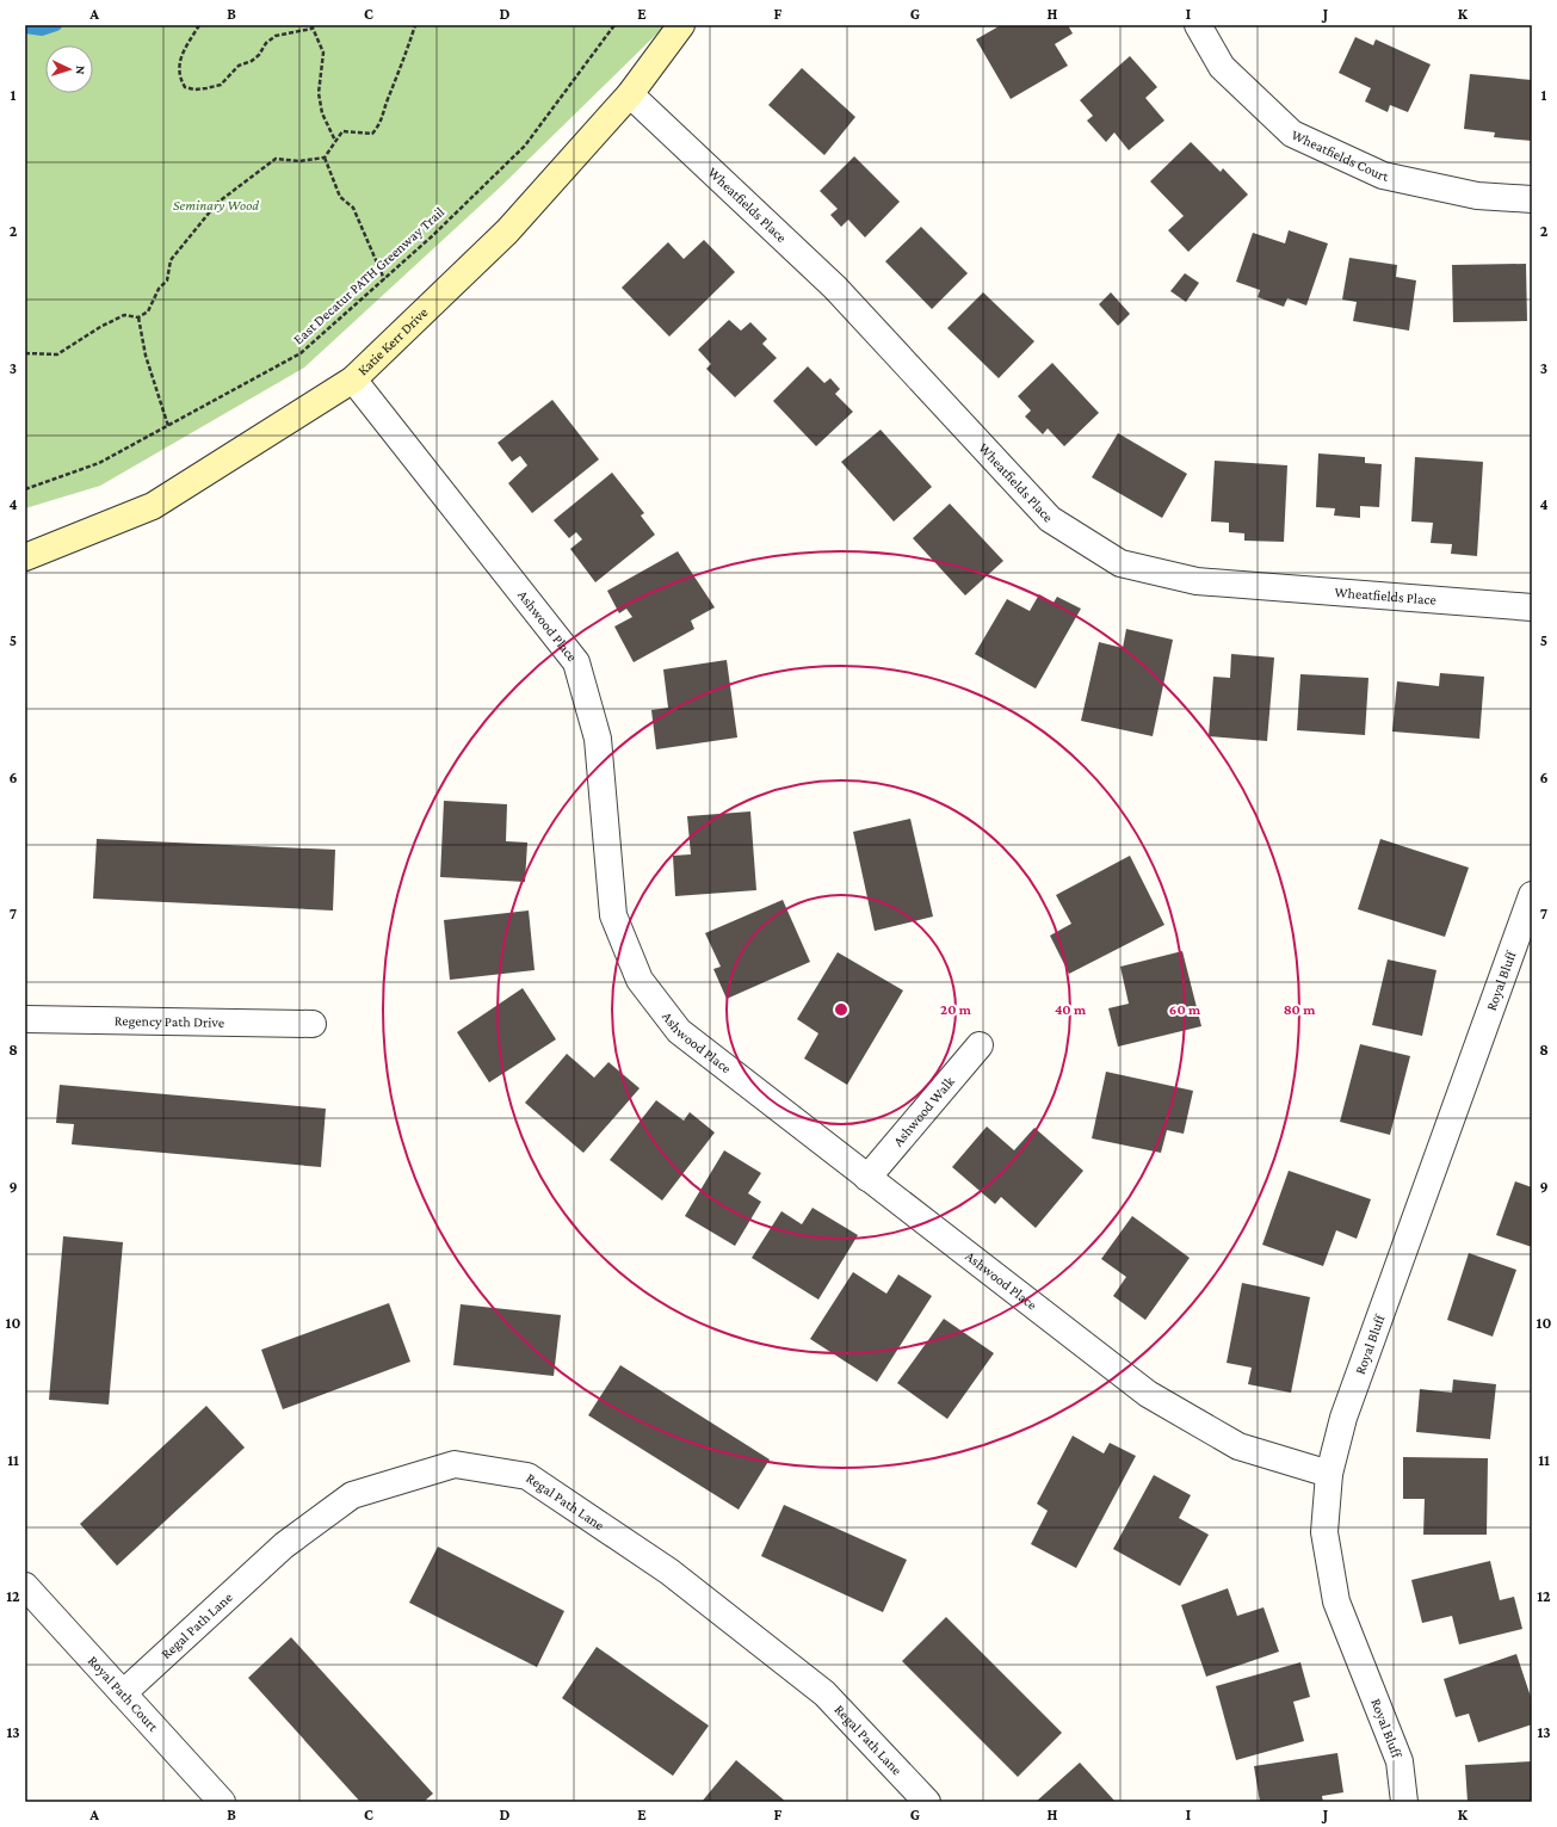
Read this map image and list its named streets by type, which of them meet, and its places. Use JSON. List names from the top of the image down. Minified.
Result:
{"streets":{"street":["Wheatfields Court","Wheatfields Place","Katie Kerr Drive","Ashwood Place","Royal Bluff","Regency Path Drive","Ashwood Walk","Regal Path Lane","Royal Path Court"],"path":["East Decatur PATH Greenway Trail"]},"crossings":[["Wheatfields Place","Katie Kerr Drive"],["Katie Kerr Drive","Ashwood Place"],["Ashwood Place","Royal Bluff"],["Ashwood Place","Ashwood Walk"],["Regal Path Lane","Royal Path Court"]],"parks":["Seminary Wood"],"north":"right","grid":{"columns":["A","B","C","D","E","F","G","H","I","J","K"],"rows":["1","2","3","4","5","6","7","8","9","10","11","12","13"]},"rings":["20 m","40 m","60 m","80 m"]}
